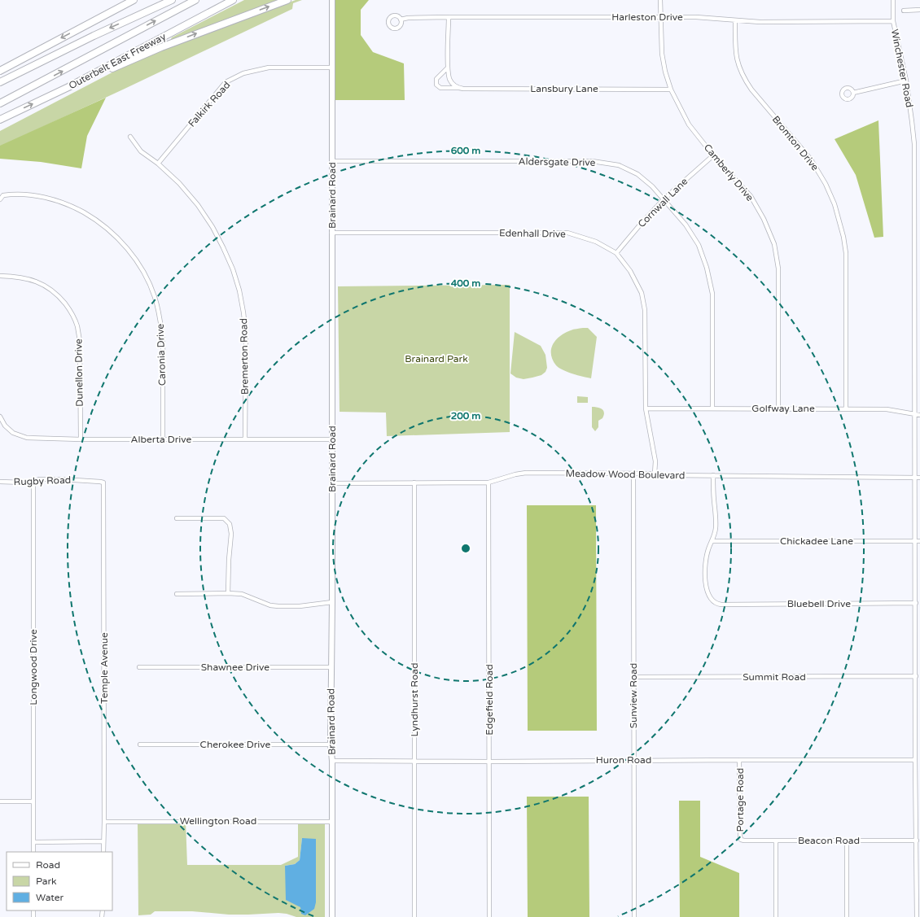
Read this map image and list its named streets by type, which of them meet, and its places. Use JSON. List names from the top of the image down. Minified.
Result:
{"streets":{"highway":["Outerbelt East Freeway"],"main road":["Brainard Road"],"street":["Harleston Drive","Winchester Road","Lansbury Lane","Falkirk Road","Bromton Drive","Aldersgate Drive","Camberly Drive","Cornwall Lane","Edenhall Drive","Caronia Drive","Bremerton Road","Dunellon Drive","Golfway Lane","Alberta Drive","Meadow Wood Boulevard","Rugby Road","Chickadee Lane","Bluebell Drive","Longwood Drive","Shawnee Drive","Temple Avenue","Summit Road","Sunview Road","Lyndhurst Road","Edgefield Road","Cherokee Drive","Huron Road","Portage Road","Wellington Road","Beacon Road"]},"crossings":[["Harleston Drive","Winchester Road"],["Harleston Drive","Bromton Drive"],["Harleston Drive","Camberly Drive"],["Winchester Road","Golfway Lane"],["Winchester Road","Meadow Wood Boulevard"],["Winchester Road","Chickadee Lane"],["Winchester Road","Bluebell Drive"],["Winchester Road","Summit Road"],["Winchester Road","Huron Road"],["Winchester Road","Beacon Road"],["Lansbury Lane","Camberly Drive"],["Falkirk Road","Brainard Road"],["Falkirk Road","Bremerton Road"],["Bromton Drive","Golfway Lane"],["Aldersgate Drive","Brainard Road"],["Aldersgate Drive","Cornwall Lane"],["Aldersgate Drive","Golfway Lane"],["Camberly Drive","Cornwall Lane"],["Camberly Drive","Golfway Lane"],["Brainard Road","Edenhall Drive"],["Brainard Road","Alberta Drive"],["Brainard Road","Meadow Wood Boulevard"],["Brainard Road","Shawnee Drive"],["Brainard Road","Cherokee Drive"],["Brainard Road","Huron Road"],["Brainard Road","Wellington Road"],["Cornwall Lane","Edenhall Drive"],["Edenhall Drive","Golfway Lane"],["Edenhall Drive","Meadow Wood Boulevard"],["Caronia Drive","Alberta Drive"],["Bremerton Road","Alberta Drive"],["Dunellon Drive","Alberta Drive"],["Meadow Wood Boulevard","Sunview Road"],["Meadow Wood Boulevard","Lyndhurst Road"],["Meadow Wood Boulevard","Edgefield Road"],["Rugby Road","Longwood Drive"],["Rugby Road","Temple Avenue"],["Chickadee Lane","Bluebell Drive"],["Temple Avenue","Wellington Road"],["Summit Road","Sunview Road"],["Sunview Road","Huron Road"],["Lyndhurst Road","Huron Road"],["Edgefield Road","Huron Road"],["Huron Road","Portage Road"],["Portage Road","Beacon Road"]],"parks":["Brainard Park"],"legend":["Road","Park","Water"],"rings":["600 m","400 m","200 m"]}
